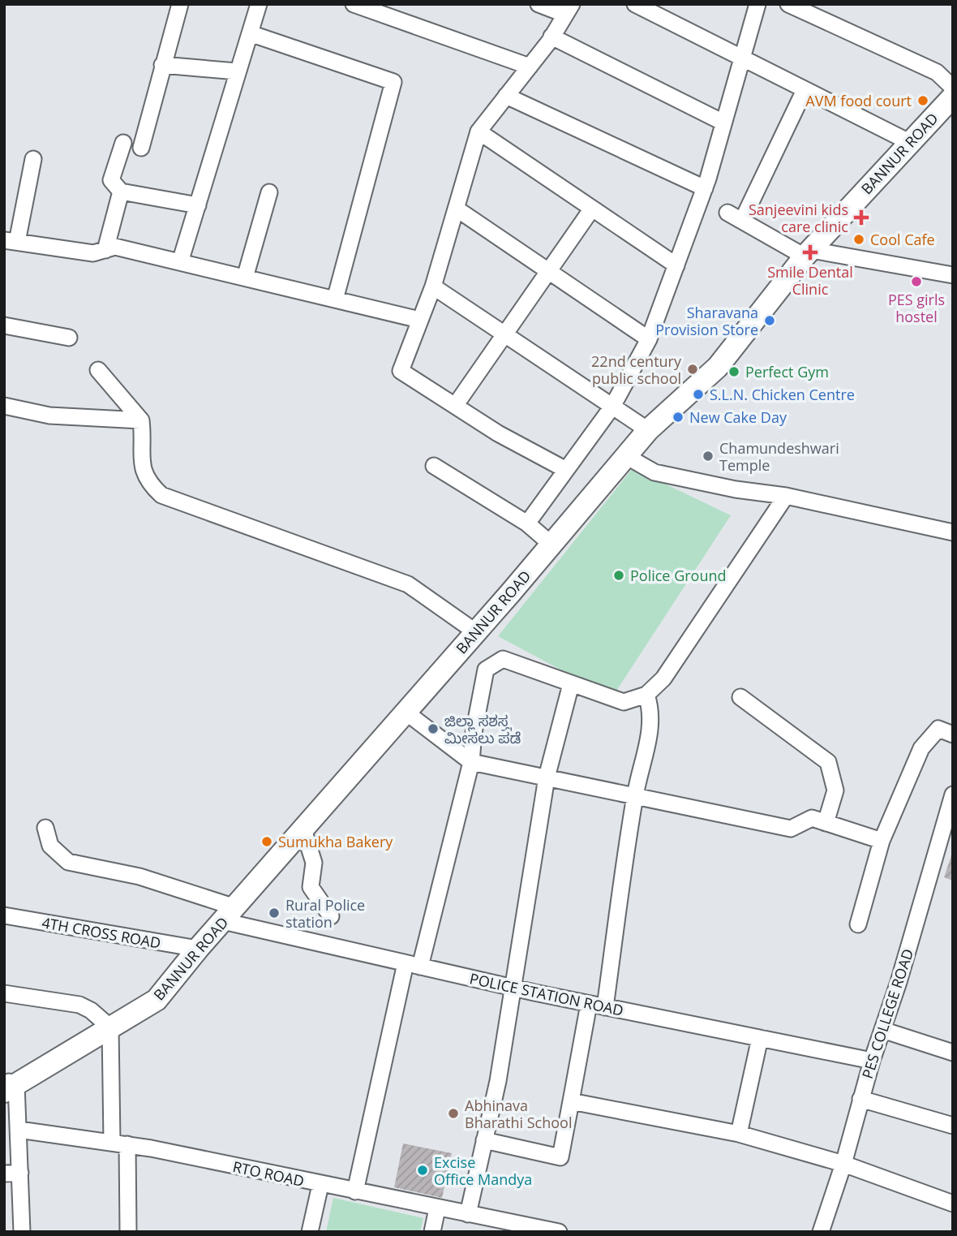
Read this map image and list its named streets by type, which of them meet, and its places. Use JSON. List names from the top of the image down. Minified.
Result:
{"streets":{"main road":["BANNUR ROAD"],"street":["4TH CROSS ROAD","POLICE STATION ROAD","PES COLLEGE ROAD","RTO ROAD"]},"crossings":[["BANNUR ROAD","4TH CROSS ROAD"],["BANNUR ROAD","POLICE STATION ROAD"],["POLICE STATION ROAD","PES COLLEGE ROAD"]],"places":{"other":["AVM food court","Cool Cafe","PES girls hostel","Sharavana Provision Store","22nd century public school","Perfect Gym","S.L.N. Chicken Centre","New Cake Day","Chamundeshwari Temple","Police Ground","ಜಿಲ್ಲಾ ಸಶಸ್ತ್ರ ಮೀಸಲು ಪಡೆ","Sumukha Bakery","Rural Police station","Abhinava Bharathi School","Excise Office Mandya"],"health":["Sanjeevini kids care clinic","Smile Dental Clinic"]}}
